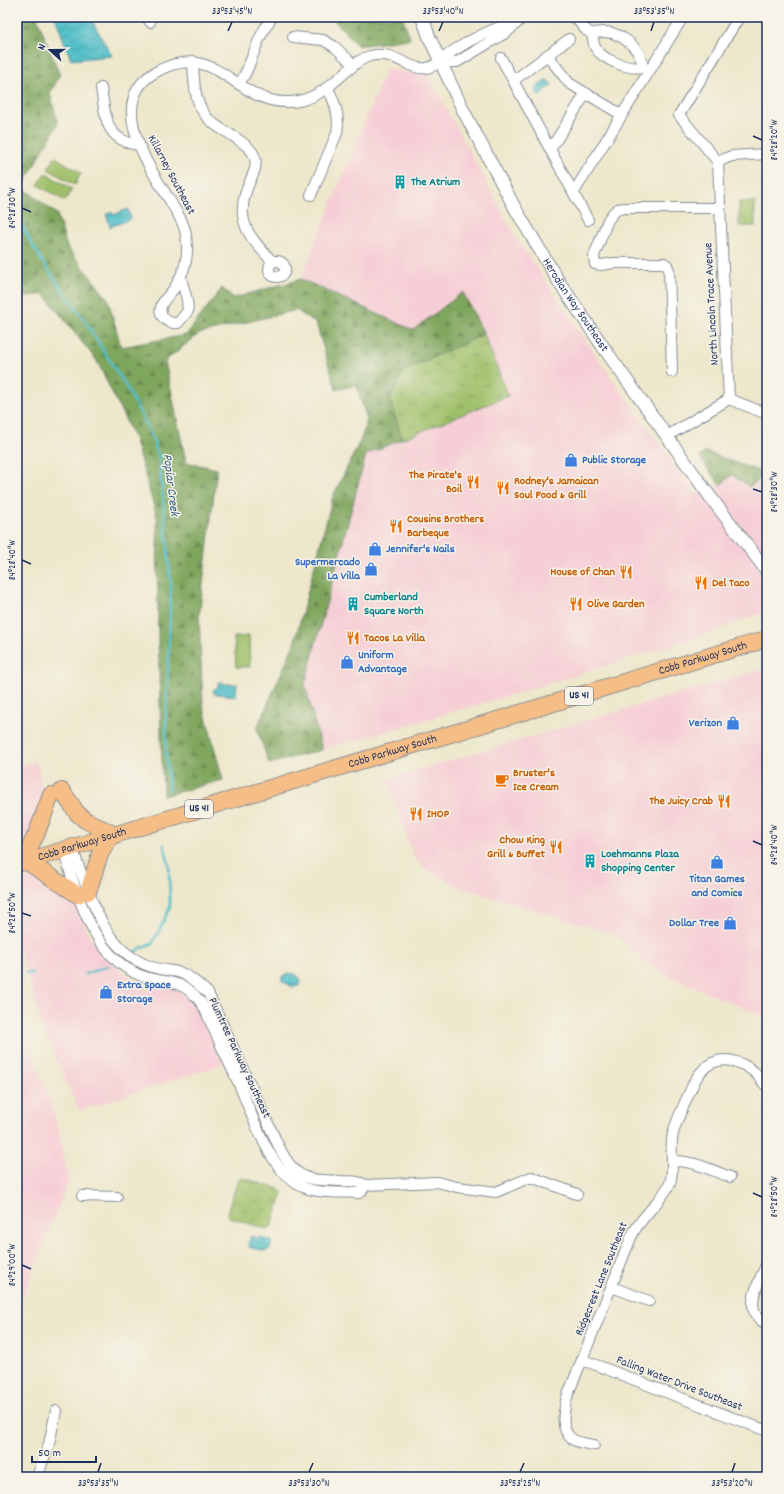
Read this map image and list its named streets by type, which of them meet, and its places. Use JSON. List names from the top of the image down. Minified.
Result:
{"streets":{"main road":["Cobb Parkway South","US 41"],"street":["Killarney Southeast","North Lincoln Trace Avenue","Herodian Way Southeast","Plumtree Parkway Southeast","Ridgecrest Lane Southeast","Falling Water Drive Southeast"]},"crossings":[["Killarney Southeast","Herodian Way Southeast"],["Cobb Parkway South","Plumtree Parkway Southeast"],["Ridgecrest Lane Southeast","Falling Water Drive Southeast"]],"water":["Poplar Creek"],"places":{"building":["The Atrium","Cumberland Square North","Loehmanns Plaza Shopping Center"],"shop":["Public Storage","Jennifer's Nails","Supermercado La Villa","Uniform Advantage","Verizon","Titan Games and Comics","Dollar Tree","Extra Space Storage"],"restaurant":["The Pirate's Boil","Rodney's Jamaican Soul Food & Grill","Cousins Brothers Barbeque","House of Chan","Del Taco","Olive Garden","Tacos La Villa","The Juicy Crab","IHOP","Chow King Grill & Buffet"],"cafe":["Bruster's Ice Cream"]},"scale_bar":"50 m","north":"left","coordinates":["33°53'45\"N","33°53'40\"N","33°53'35\"N","84°28'20\"W","84°28'30\"W","84°28'40\"W","84°28'50\"W","84°29'00\"W","33°53'30\"N","33°53'25\"N","33°53'20\"N"]}
